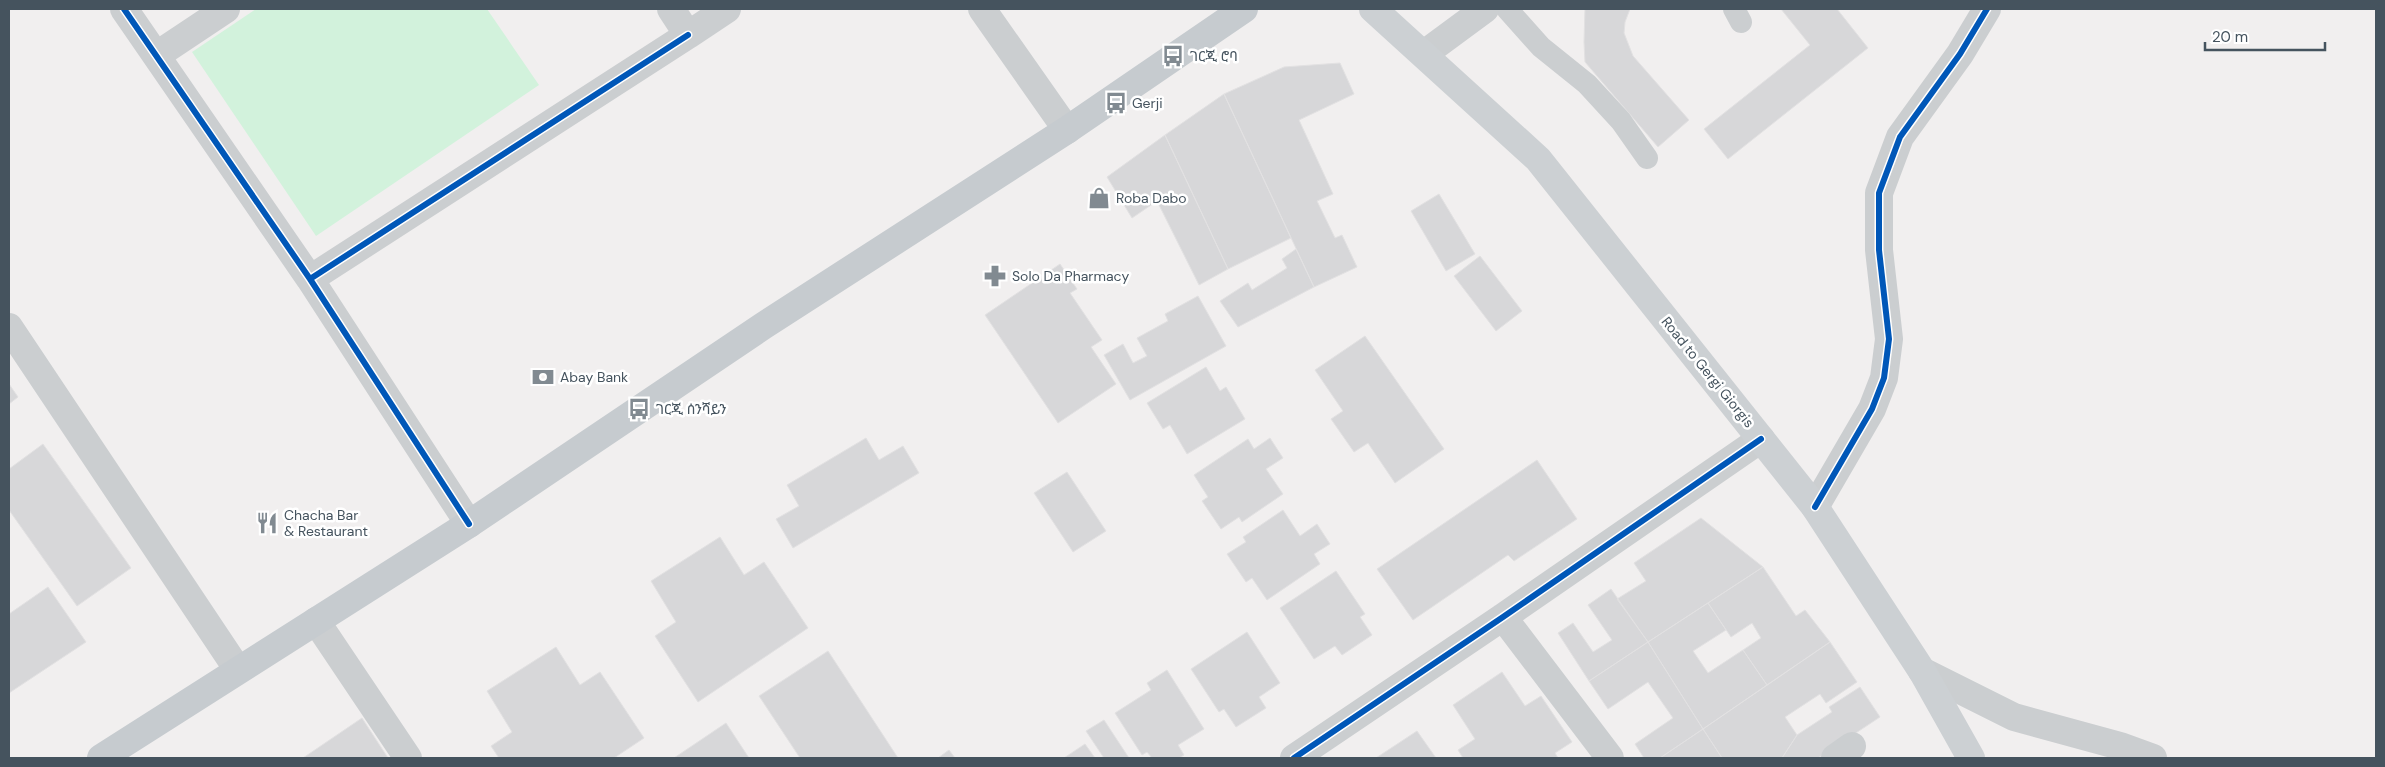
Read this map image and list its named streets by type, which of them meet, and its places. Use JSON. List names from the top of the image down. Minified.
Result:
{"streets":{"main road":["Road to Gergi Giorgis"]},"places":{"bus stop":["ገርጂ ሮባ","Gerji","ገርጂ ሰንሻይን"],"shop":["Roba Dabo"],"pharmacy":["Solo Da Pharmacy"],"bank":["Abay Bank"],"restaurant":["Chacha Bar & Restaurant"]},"scale_bar":"20 m"}
